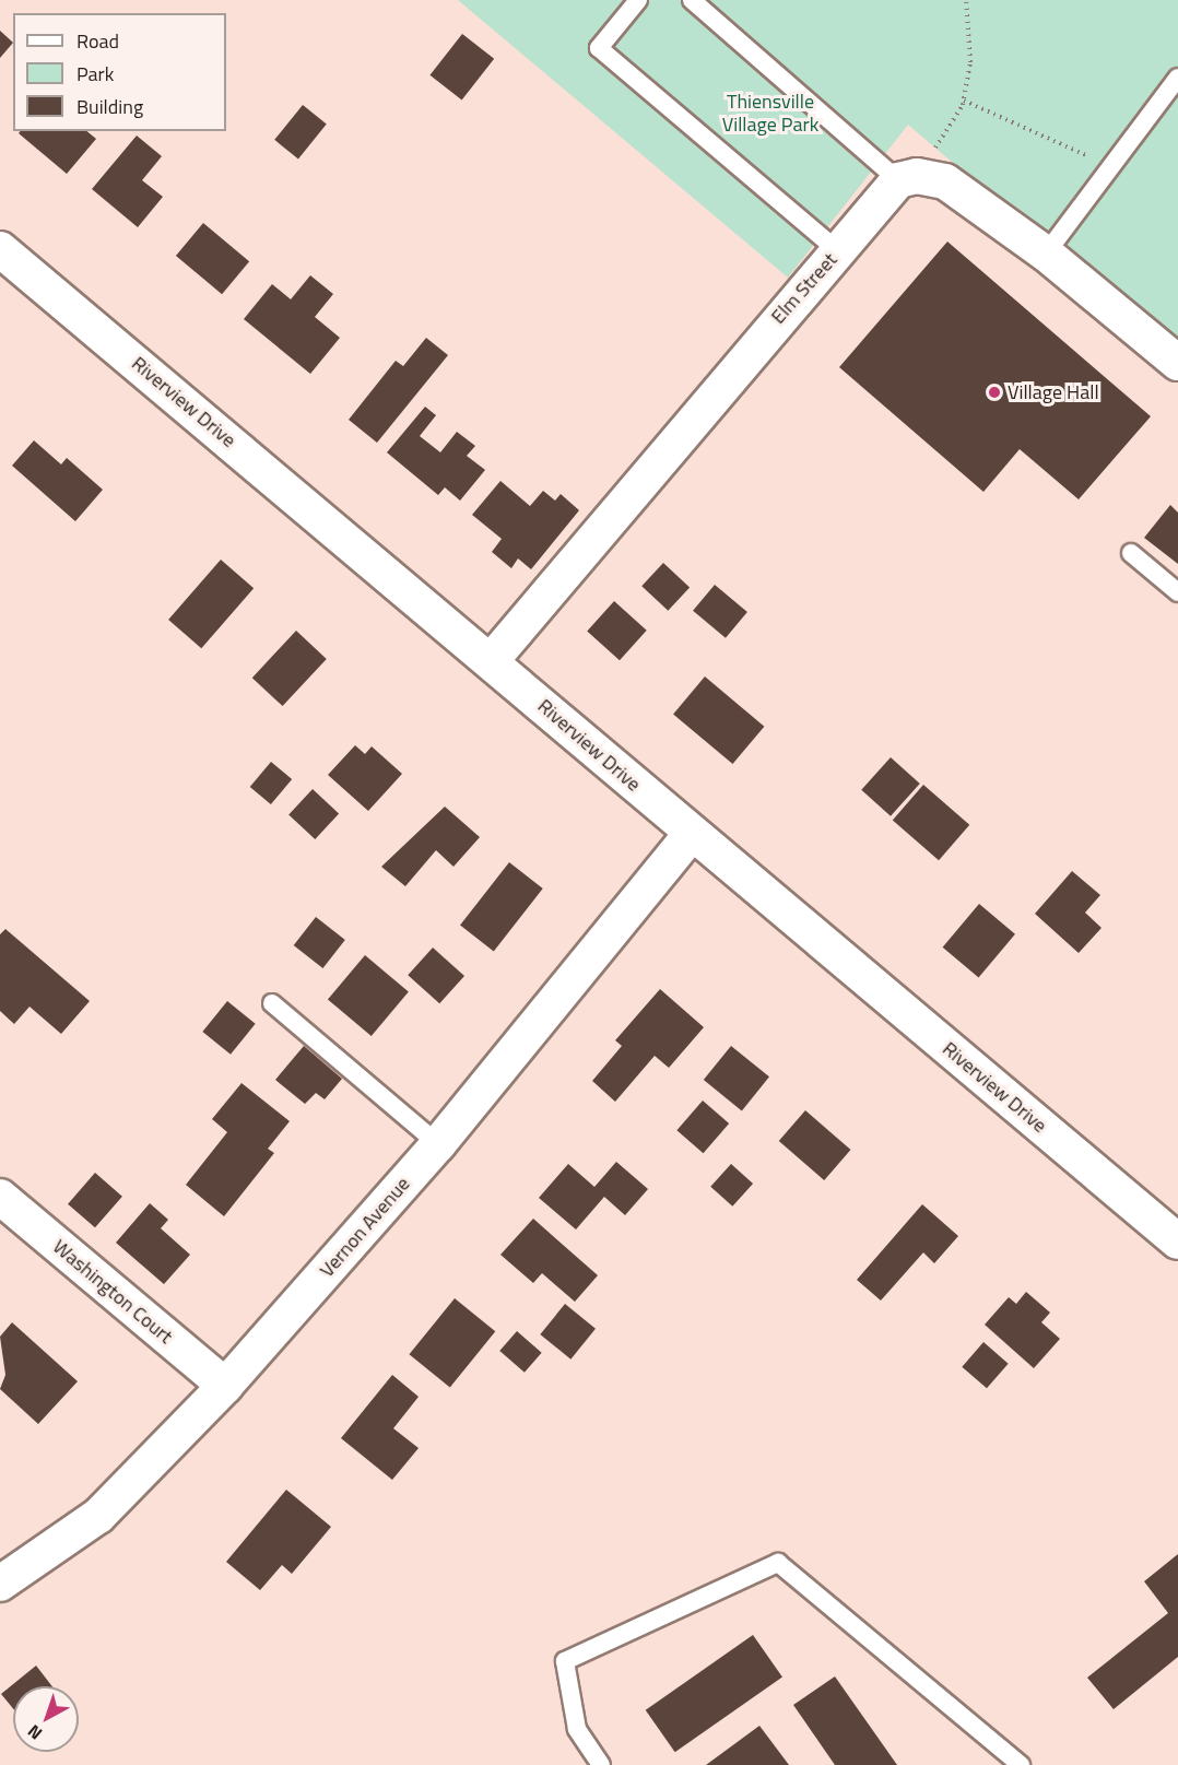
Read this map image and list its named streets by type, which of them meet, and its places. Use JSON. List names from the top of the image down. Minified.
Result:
{"streets":{"street":["Elm Street","Riverview Drive","Vernon Avenue","Washington Court"]},"crossings":[["Elm Street","Riverview Drive"],["Riverview Drive","Vernon Avenue"],["Vernon Avenue","Washington Court"]],"parks":["Thiensville Village Park"],"places":["Village Hall"],"legend":["Road","Park","Building"],"north":"bottom left"}
